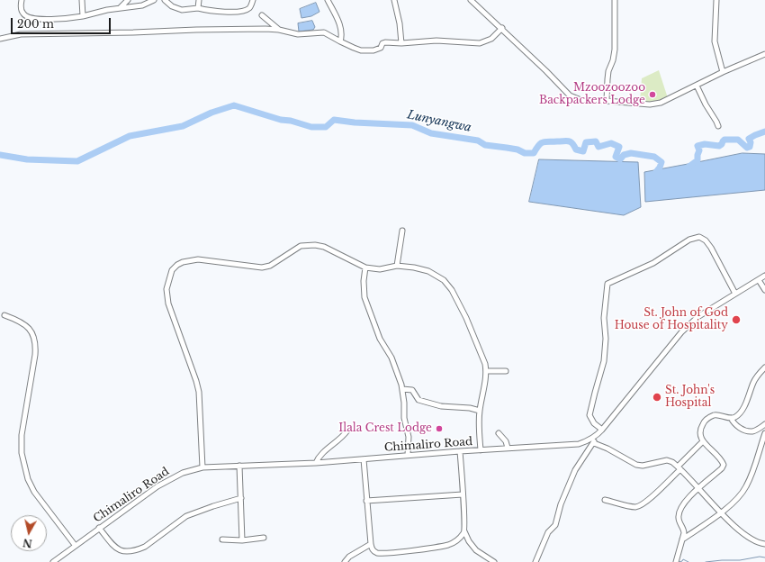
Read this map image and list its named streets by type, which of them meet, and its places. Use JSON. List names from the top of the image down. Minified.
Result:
{"streets":{"street":["Chimaliro Road"]},"water":["Lunyangwa"],"places":["Mzoozoozoo Backpackers Lodge","St. John of God House of Hospitality","St. John's Hospital","Ilala Crest Lodge"],"scale_bar":"200 m","north":"bottom"}
